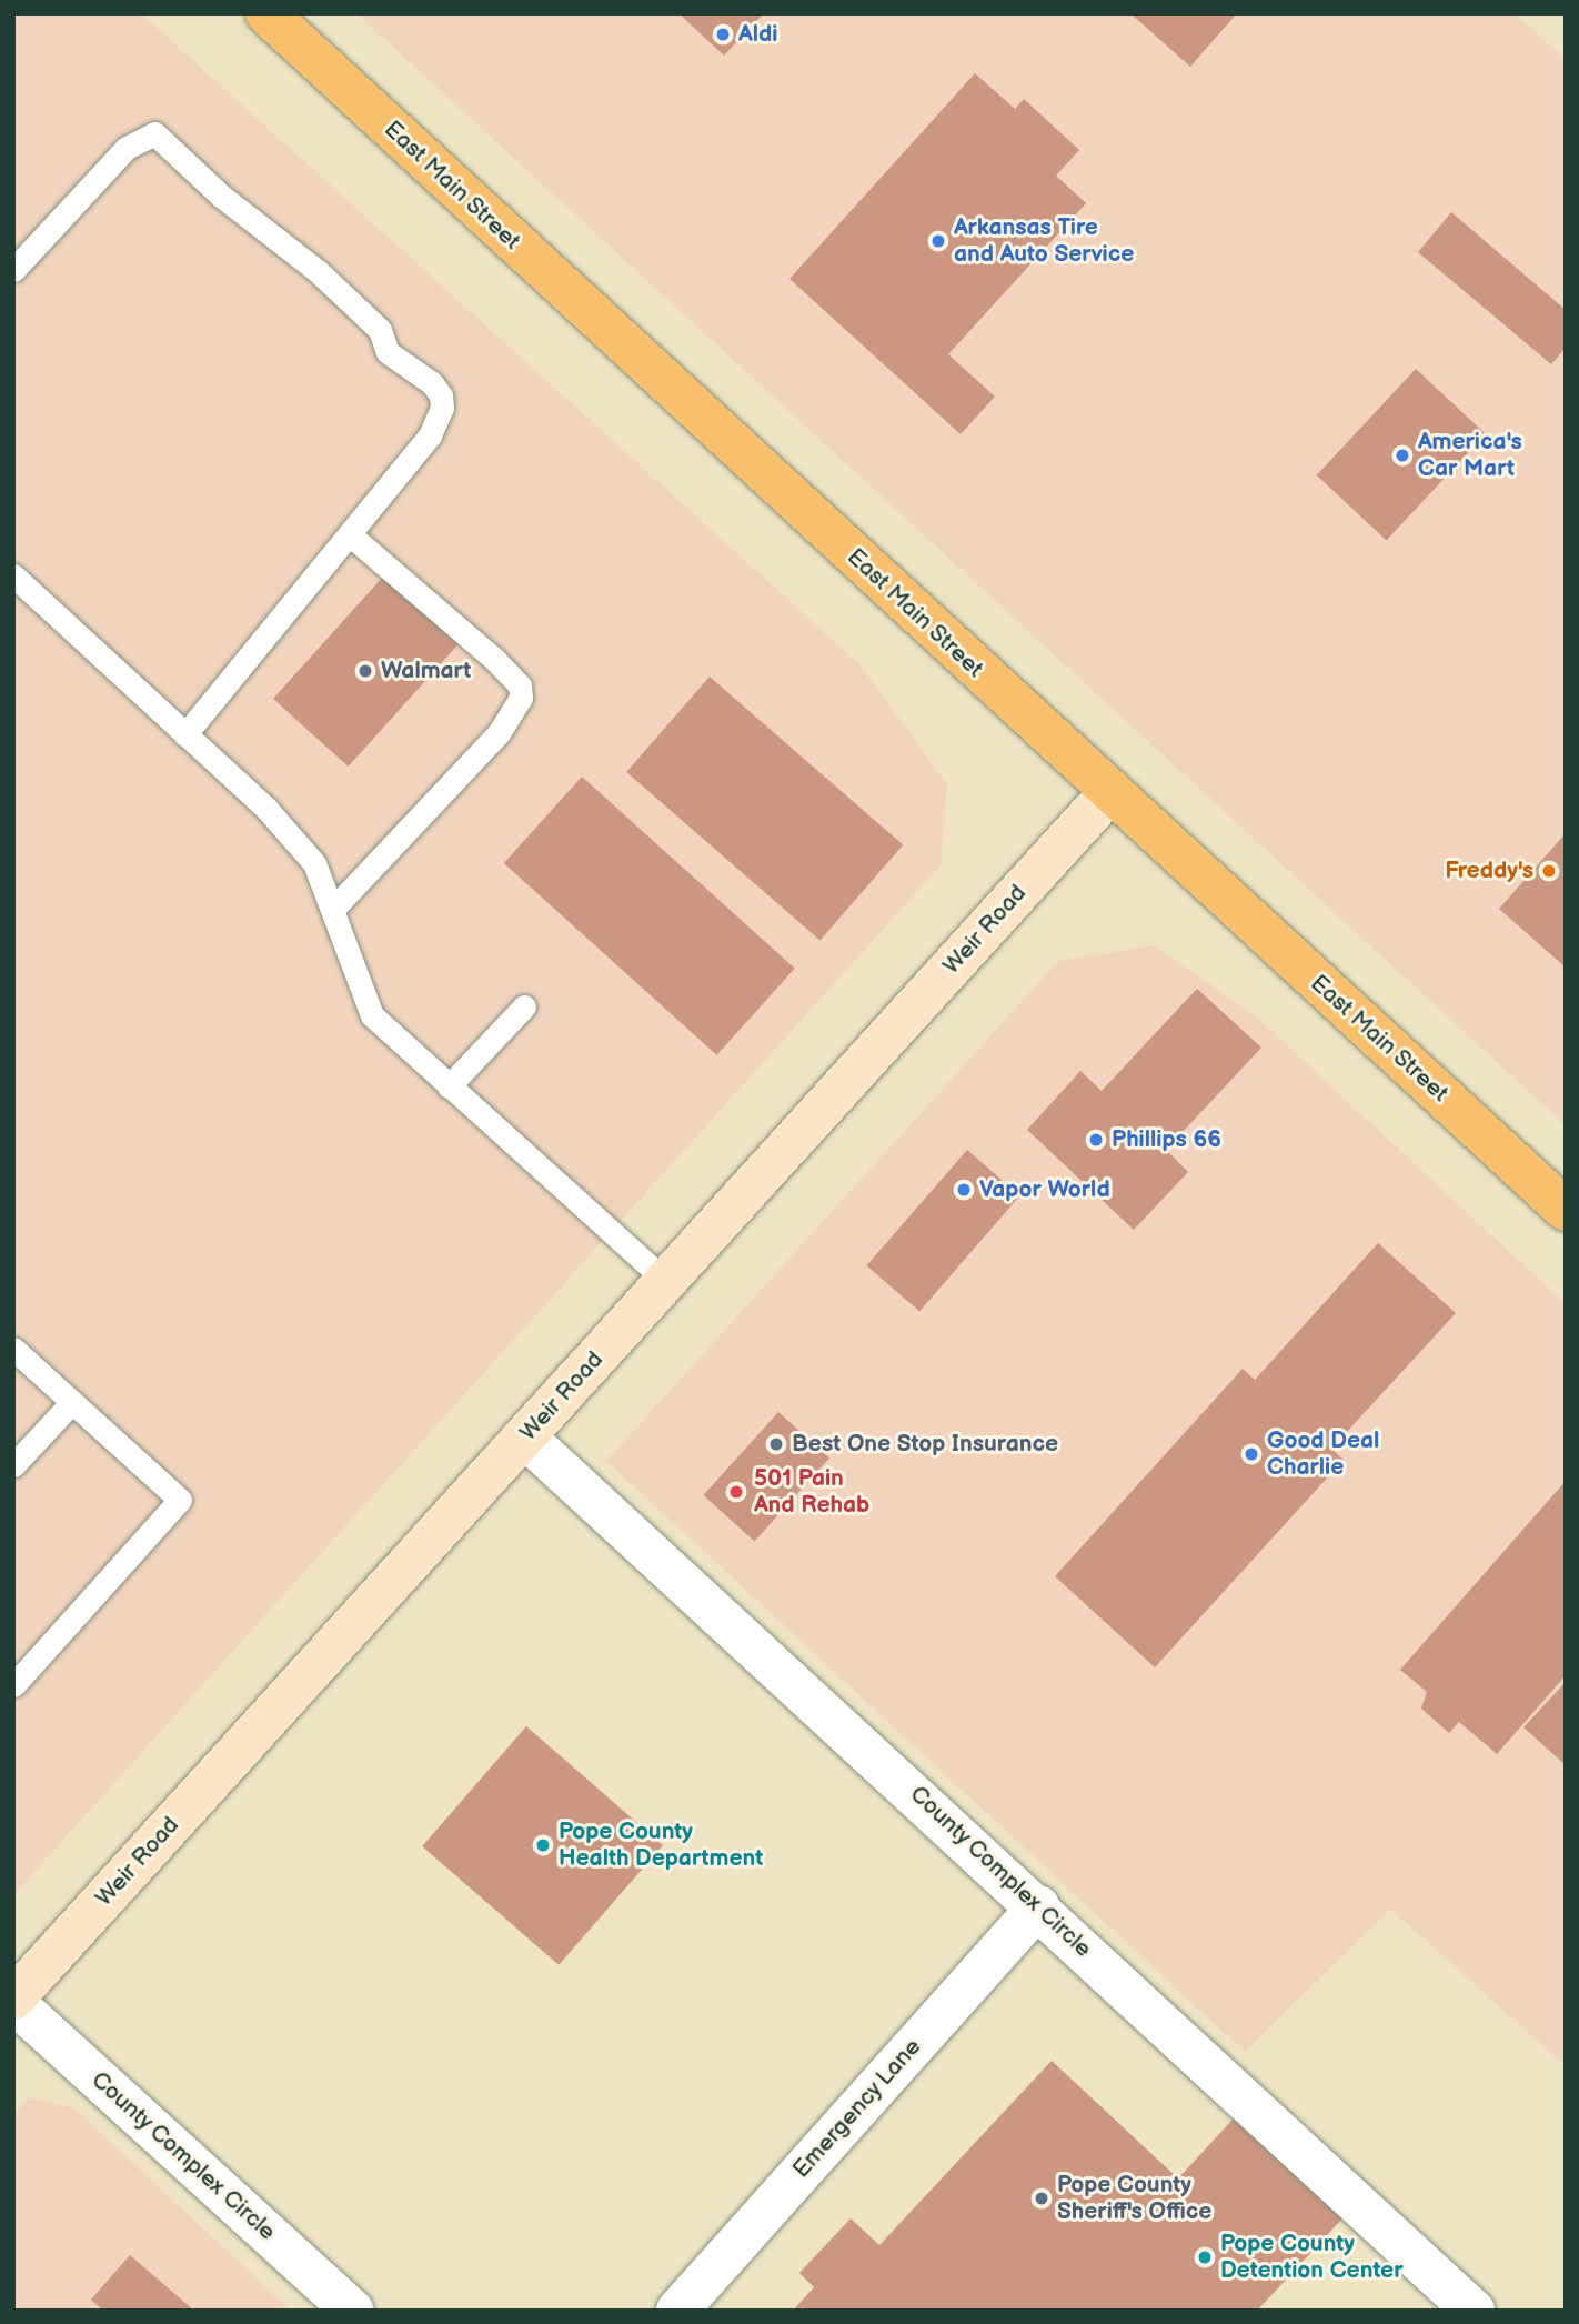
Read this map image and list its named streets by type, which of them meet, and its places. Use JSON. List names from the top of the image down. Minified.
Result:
{"streets":{"main road":["East Main Street","Weir Road"],"street":["County Complex Circle","Emergency Lane"]},"crossings":[["East Main Street","Weir Road"],["Weir Road","County Complex Circle"],["County Complex Circle","Emergency Lane"]],"places":["Aldi","Arkansas Tire and Auto Service","America's Car Mart","Walmart","Freddy's","Phillips 66","Vapor World","Best One Stop Insurance","Good Deal Charlie","501 Pain And Rehab","Pope County Health Department","Pope County Sheriff's Office","Pope County Detention Center"]}
